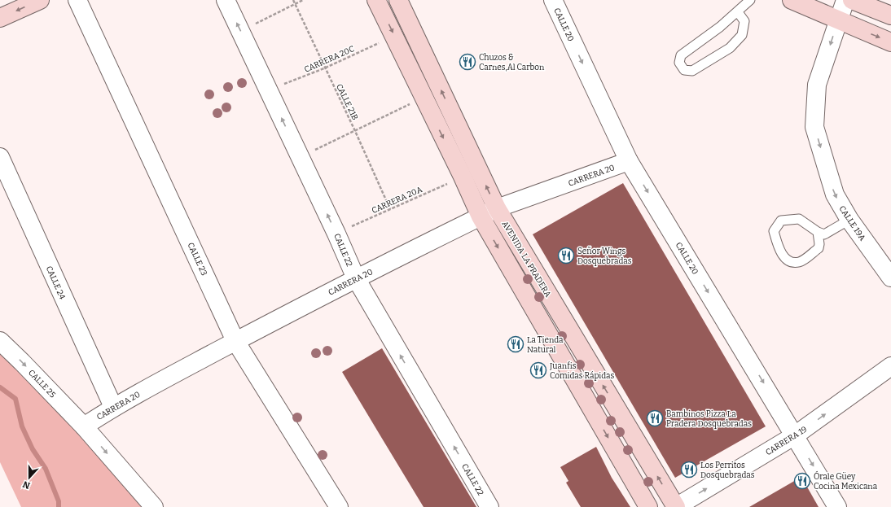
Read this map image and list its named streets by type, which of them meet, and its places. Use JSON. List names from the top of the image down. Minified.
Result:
{"streets":{"street":["CALLE 20","CARRERA 20","CALLE 19A","CALLE 22","CALLE 23","AVENIDA LA PRADERA","CALLE 24","CALLE 25","CARRERA 19"],"path":["CARRERA 20C","CALLE 21B","CARRERA 20A"]},"crossings":[["CALLE 20","CARRERA 20"],["CALLE 20","CARRERA 19"],["CARRERA 20C","CALLE 21B"],["CARRERA 20C","CALLE 22"],["CALLE 21B","CARRERA 20A"],["CARRERA 20","CALLE 22"],["CARRERA 20","CALLE 23"],["CARRERA 20","AVENIDA LA PRADERA"],["CARRERA 20","CALLE 24"],["CARRERA 20","CALLE 25"],["CARRERA 20A","CALLE 22"],["AVENIDA LA PRADERA","CARRERA 19"]],"one_way":["CALLE 19A","CALLE 25","CARRERA 19"],"places":{"restaurant":["Chuzos & Carnes,Al Carbon","Señor Wings Dosquebradas","La Tienda Natural","Juanfis Comidas Rápidas","Bambinos Pizza La Pradera Dosquebradas","Los Perritos Dosquebradas","Órale Güey Cocina Mexicana"]},"north":"bottom"}
